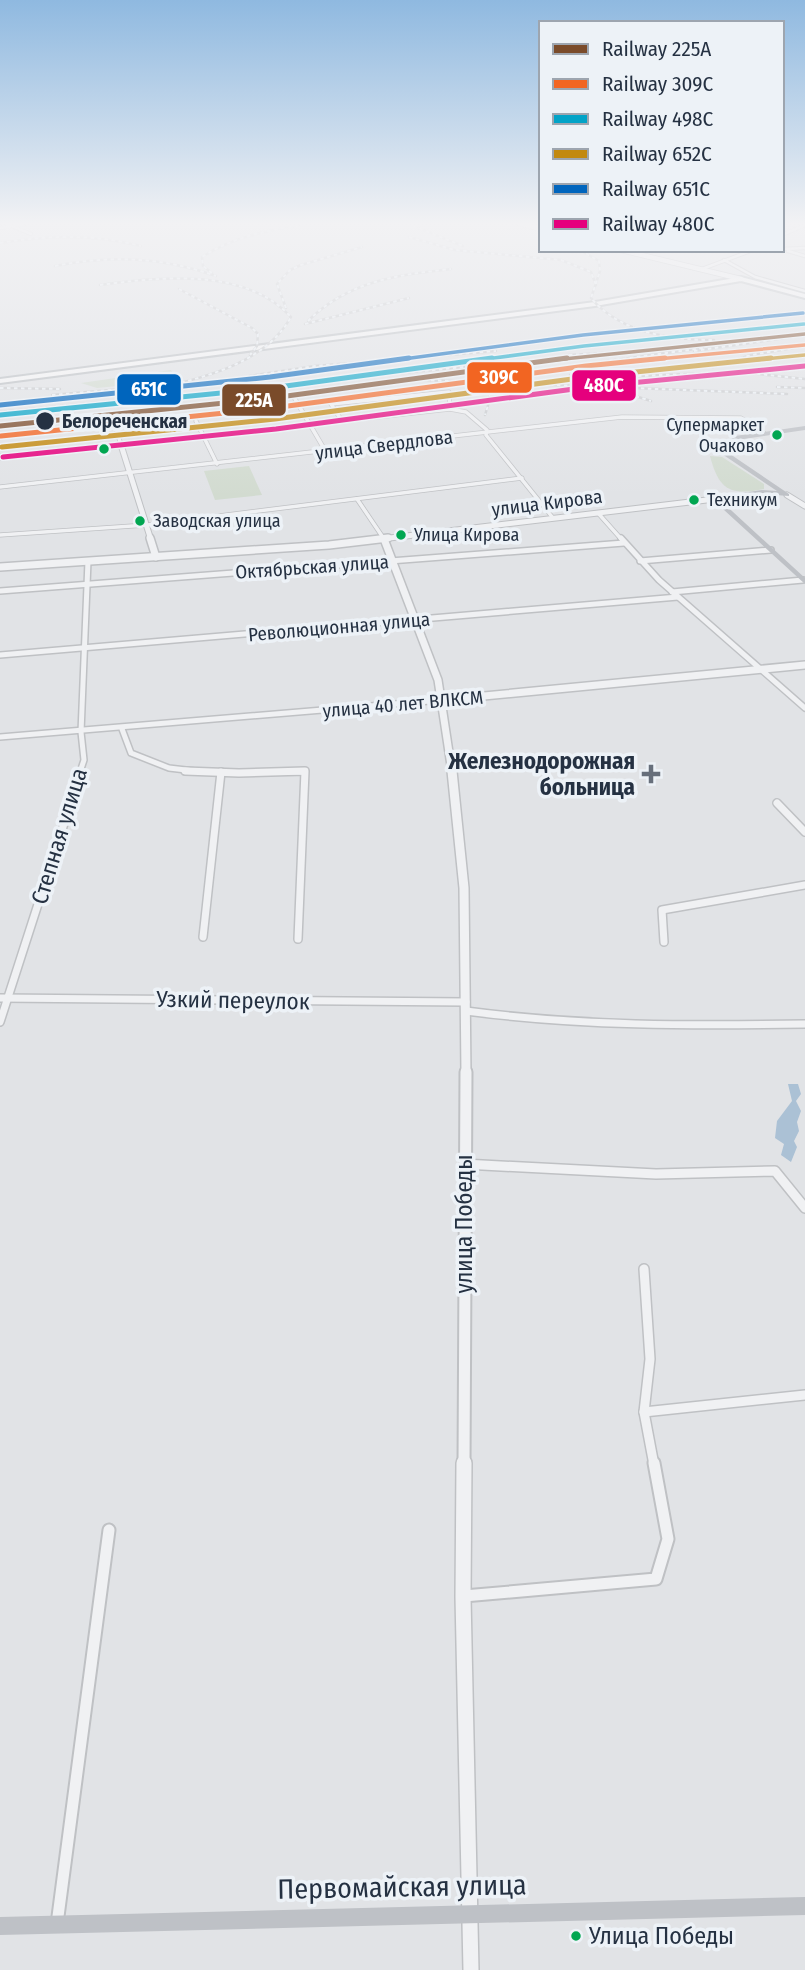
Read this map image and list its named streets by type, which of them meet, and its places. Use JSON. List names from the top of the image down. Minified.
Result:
{"streets":{"main road":["улица Кирова","Первомайская улица"],"street":["улица Свердлова","Октябрьская улица","Революционная улица","улица 40 лет ВЛКСМ","Степная улица","Узкий переулок","улица Победы"]},"crossings":[["улица Кирова","Степная улица"],["улица Кирова","улица Победы"],["Октябрьская улица","Степная улица"],["Октябрьская улица","улица Победы"],["Революционная улица","Степная улица"],["Революционная улица","улица Победы"],["улица 40 лет ВЛКСМ","Степная улица"],["улица 40 лет ВЛКСМ","улица Победы"],["Степная улица","Узкий переулок"],["Узкий переулок","улица Победы"],["улица Победы","Первомайская улица"]],"places":{"other":["Белореченская","Супермаркет Очаково","Техникум","Заводская улица","Улица Кирова","Улица Победы"],"health":["Железнодорожная больница"]},"lines":["rail line 651С","rail line 498С","rail line 225А","rail line 309С","rail line 652С","rail line 480С"],"legend":["Railway 225А","Railway 309С","Railway 498С","Railway 652С","Railway 651С","Railway 480С"]}
